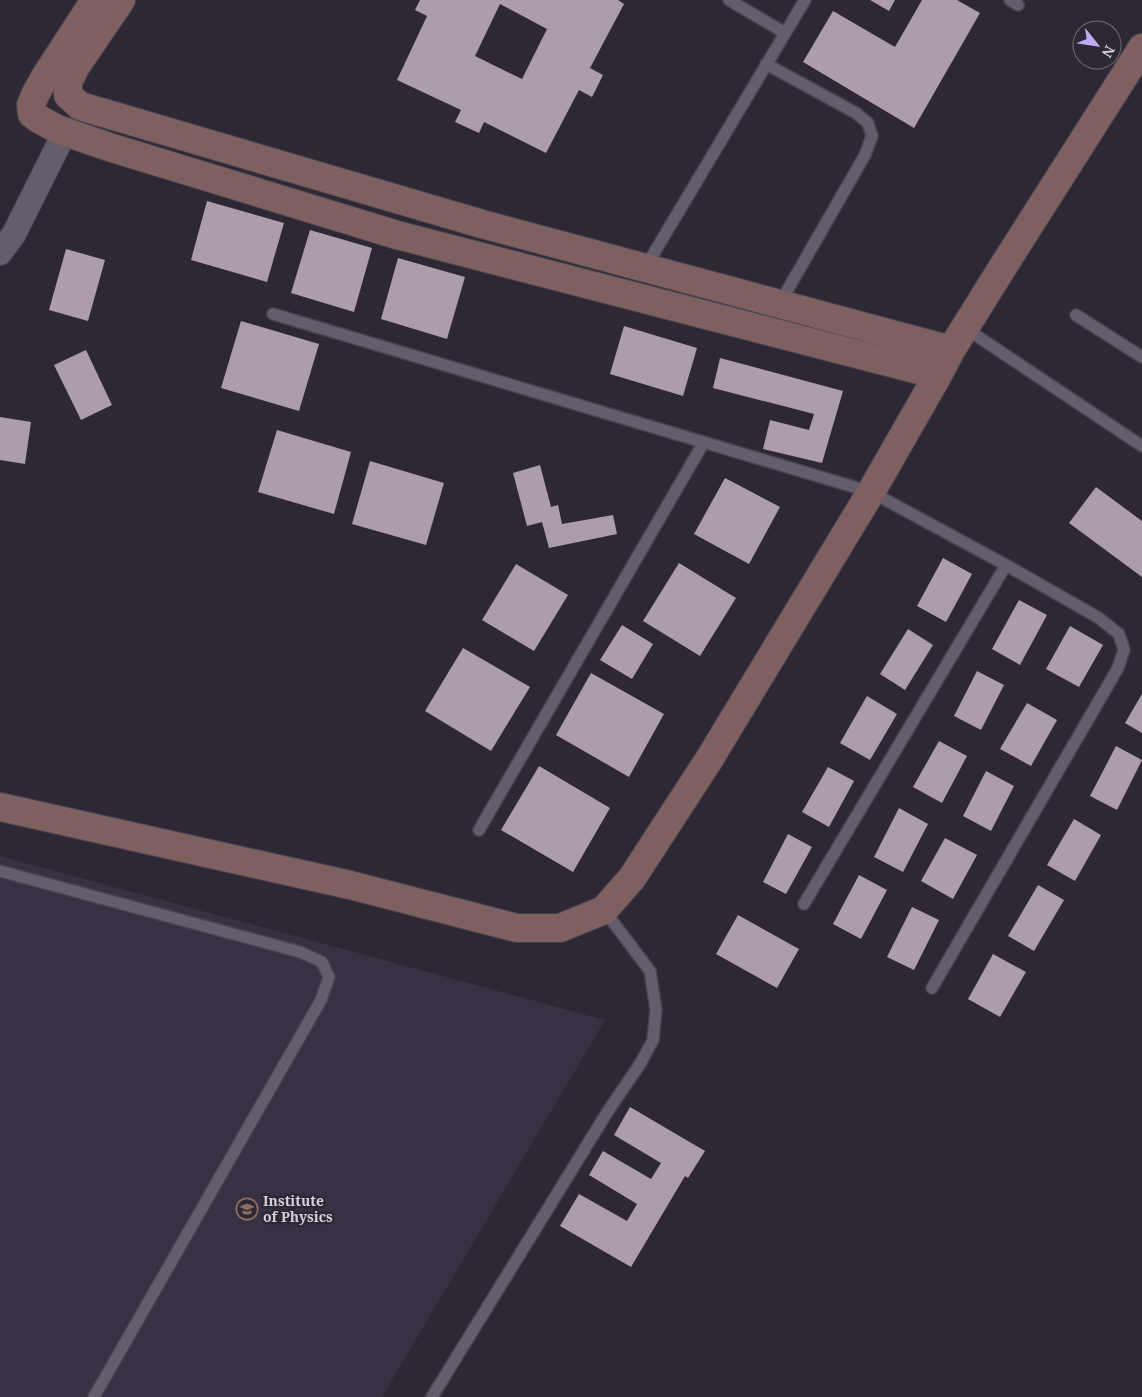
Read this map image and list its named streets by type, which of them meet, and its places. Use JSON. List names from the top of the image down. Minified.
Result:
{"places":{"school or university":["Institute of Physics"]},"north":"bottom right"}
